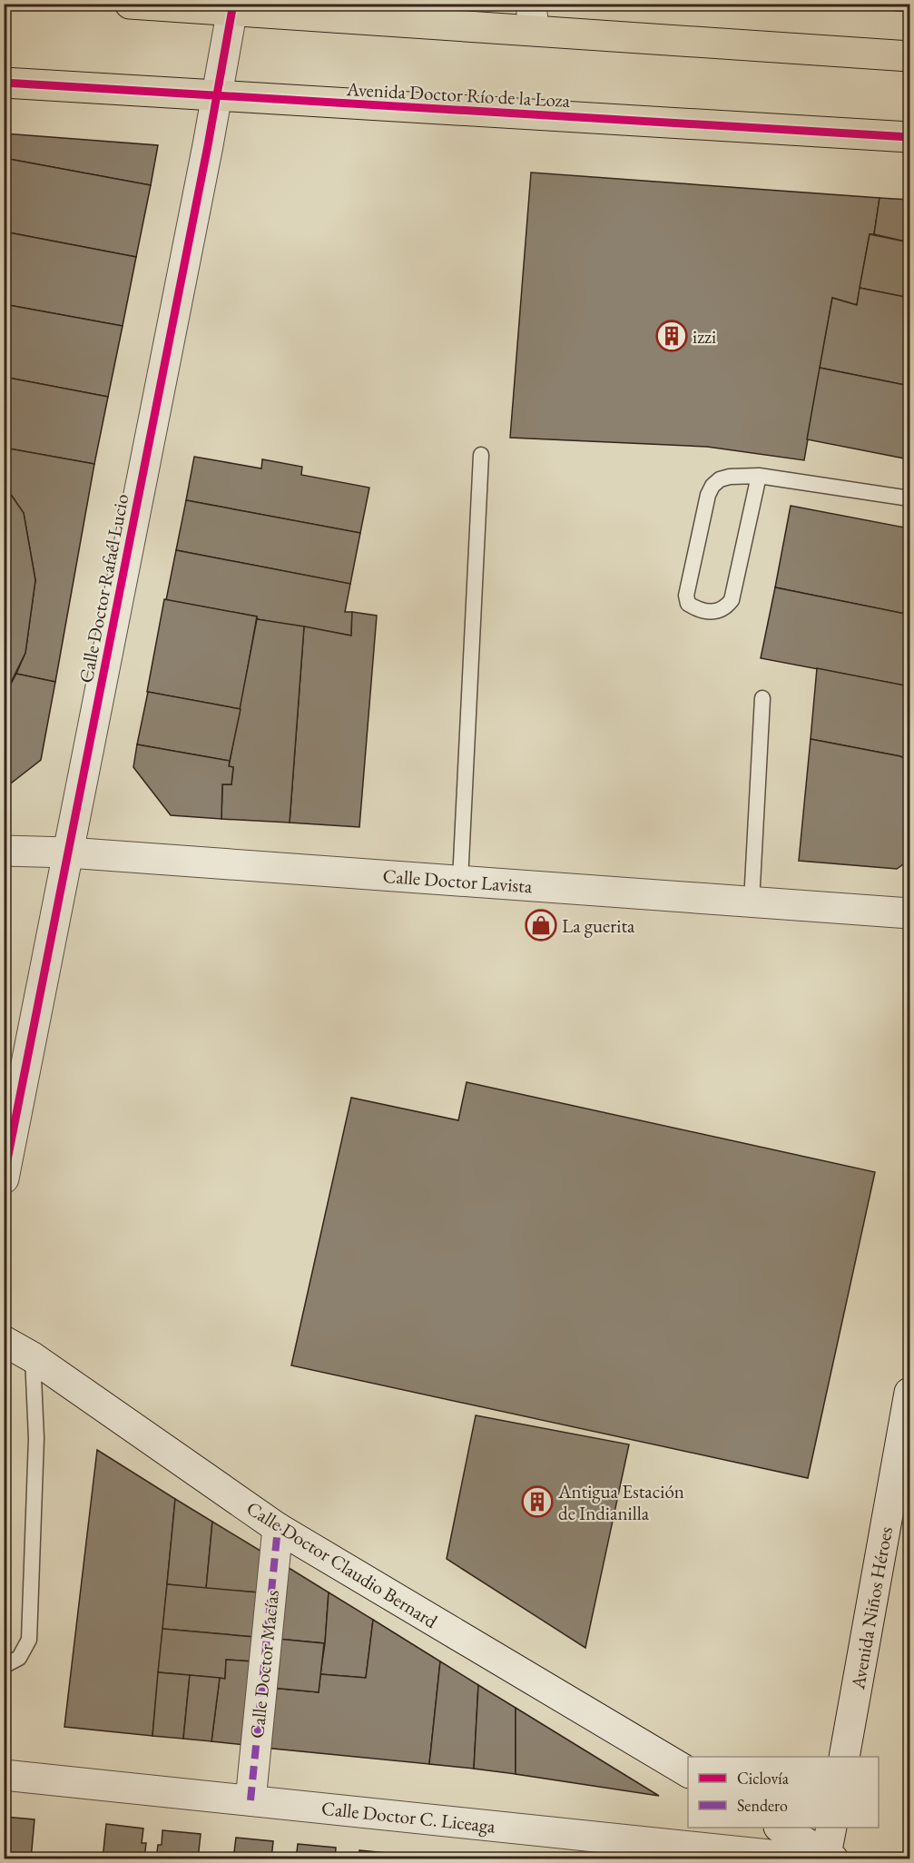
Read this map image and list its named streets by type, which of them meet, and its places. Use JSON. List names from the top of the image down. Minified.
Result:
{"streets":{"main road":["Avenida Doctor Río de la Loza"],"street":["Calle Doctor Rafaél Lucio","Calle Doctor Lavista","Calle Doctor Claudio Bernard","Avenida Niños Héroes","Calle Doctor Macías","Calle Doctor C. Liceaga"]},"crossings":[["Avenida Doctor Río de la Loza","Calle Doctor Rafaél Lucio"],["Calle Doctor Rafaél Lucio","Calle Doctor Lavista"],["Calle Doctor Claudio Bernard","Calle Doctor Macías"],["Calle Doctor Macías","Calle Doctor C. Liceaga"]],"places":{"building":["izzi","Antigua Estación de Indianilla"],"shop":["La guerita"]},"legend":["Ciclovía","Sendero"]}
